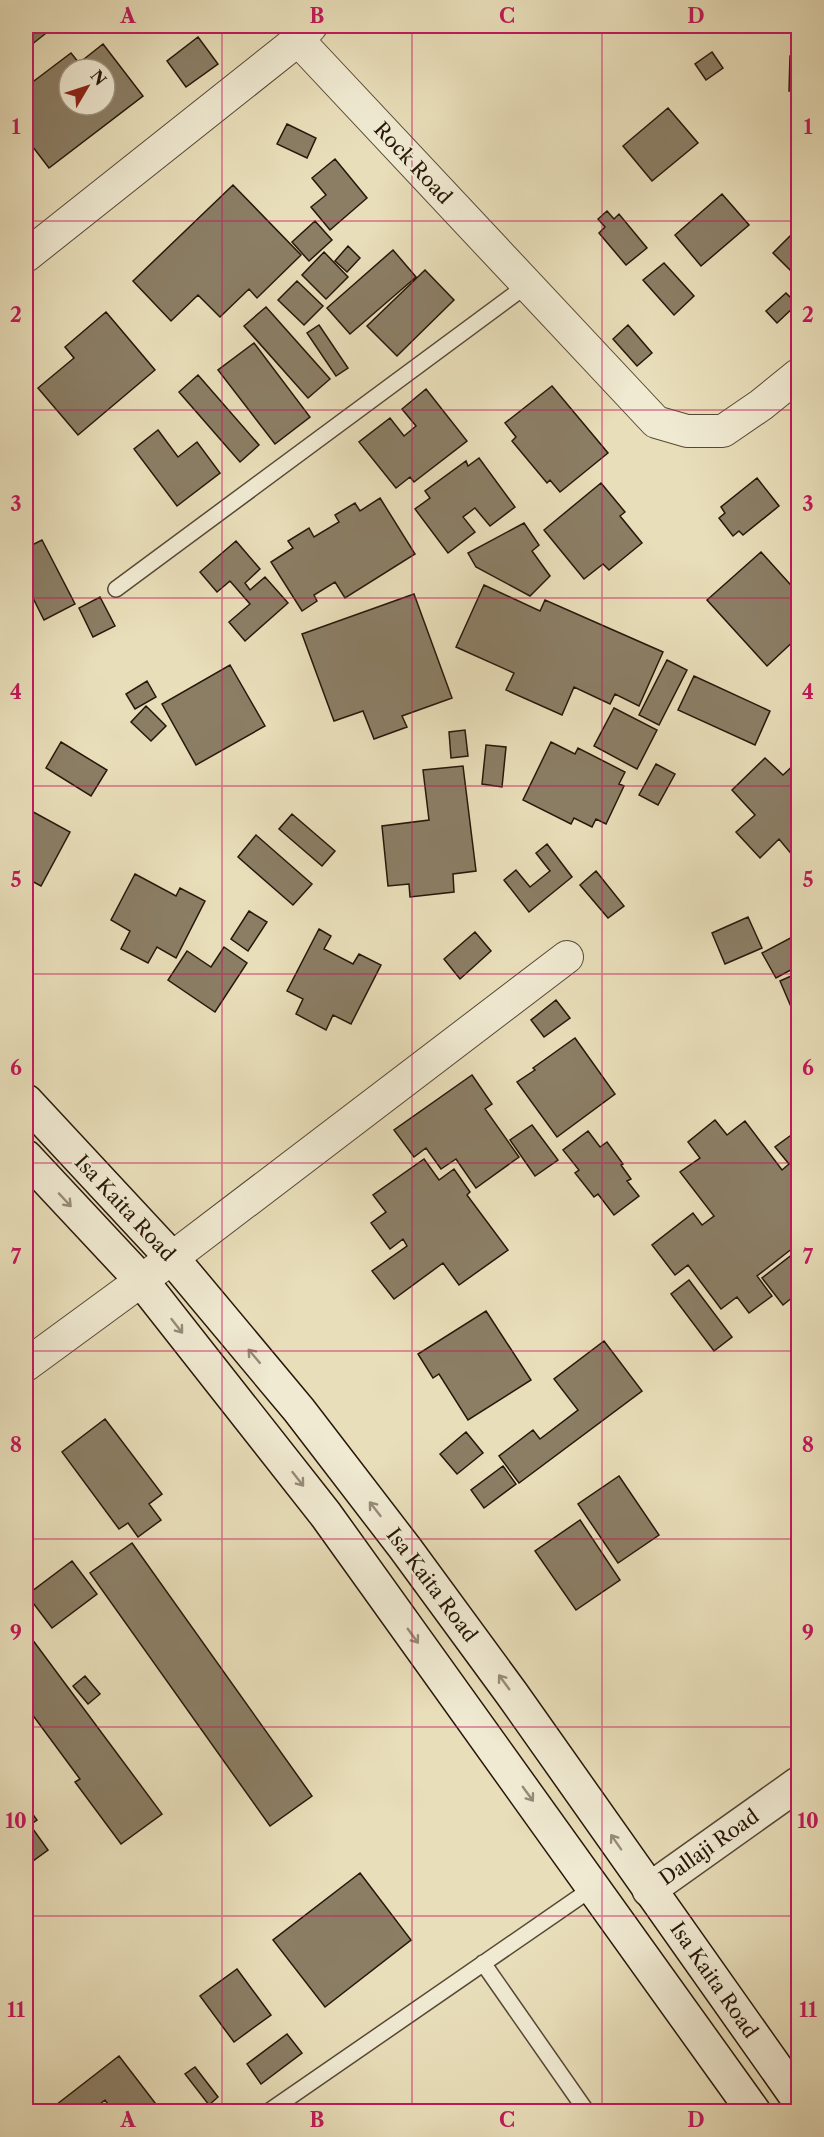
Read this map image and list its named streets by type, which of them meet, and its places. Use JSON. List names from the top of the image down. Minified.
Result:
{"streets":{"main road":["Isa Kaita Road","Dallaji Road"],"street":["Rock Road"]},"crossings":[["Isa Kaita Road","Dallaji Road"]],"north":"top right","grid":{"columns":["A","B","C","D"],"rows":["1","2","3","4","5","6","7","8","9","10","11"]}}
